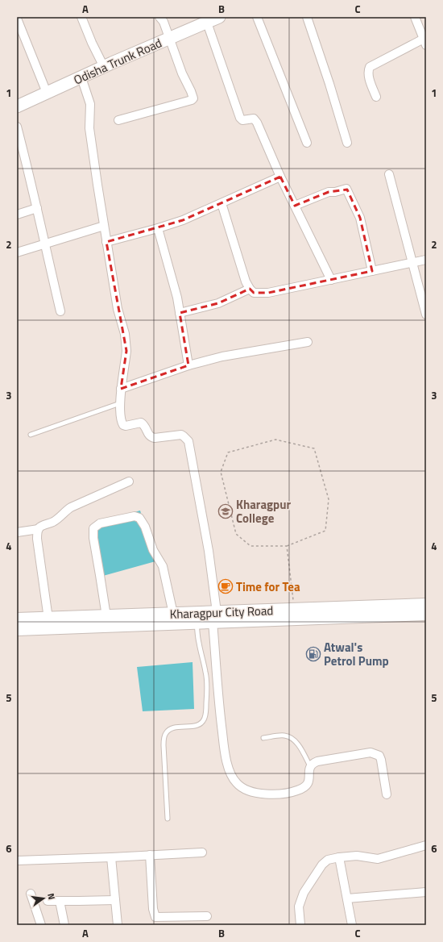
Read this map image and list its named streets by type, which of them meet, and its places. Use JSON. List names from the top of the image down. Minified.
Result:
{"streets":{"main road":["Odisha Trunk Road","Kharagpur City Road"]},"places":{"school or university":["Kharagpur College"],"cafe":["Time for Tea"],"fuel station":["Atwal's Petrol Pump"]},"north":"right","grid":{"columns":["A","B","C"],"rows":["1","2","3","4","5","6"]}}
